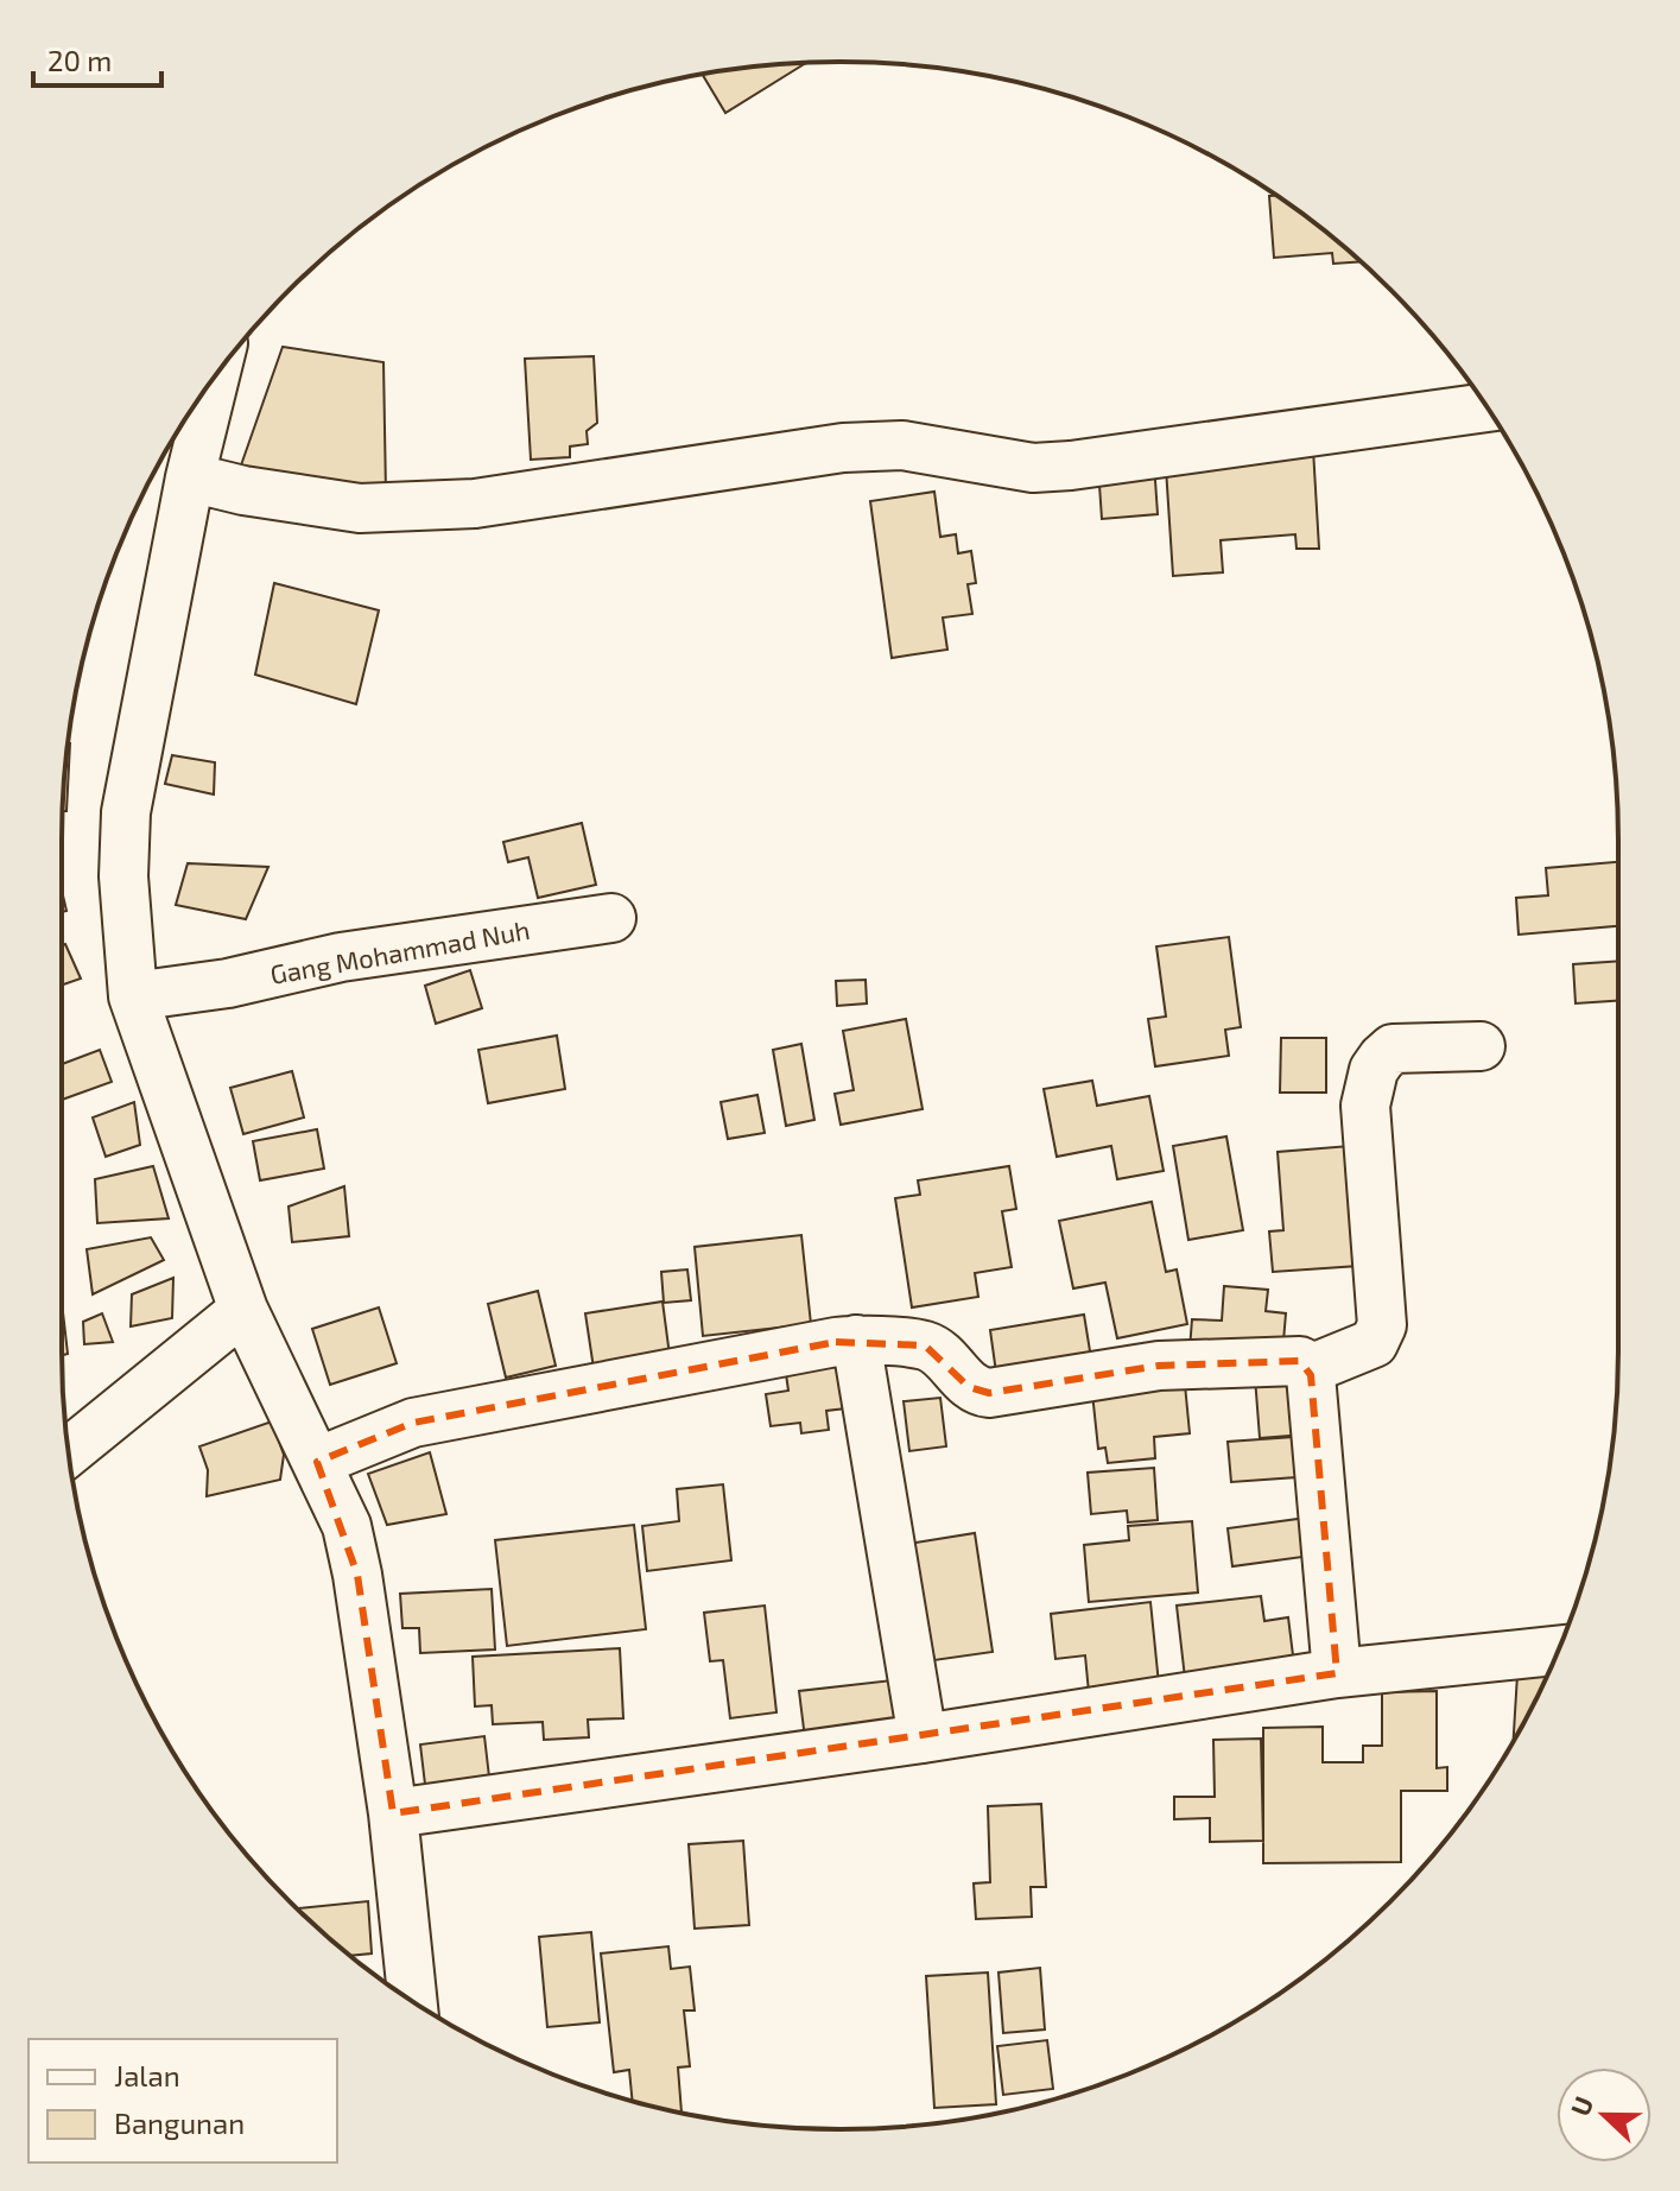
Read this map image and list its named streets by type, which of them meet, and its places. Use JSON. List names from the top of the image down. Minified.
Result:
{"streets":{"street":["Gang Mohammad Nuh"]},"legend":["Jalan","Bangunan"],"scale_bar":"20 m","north":"left"}
